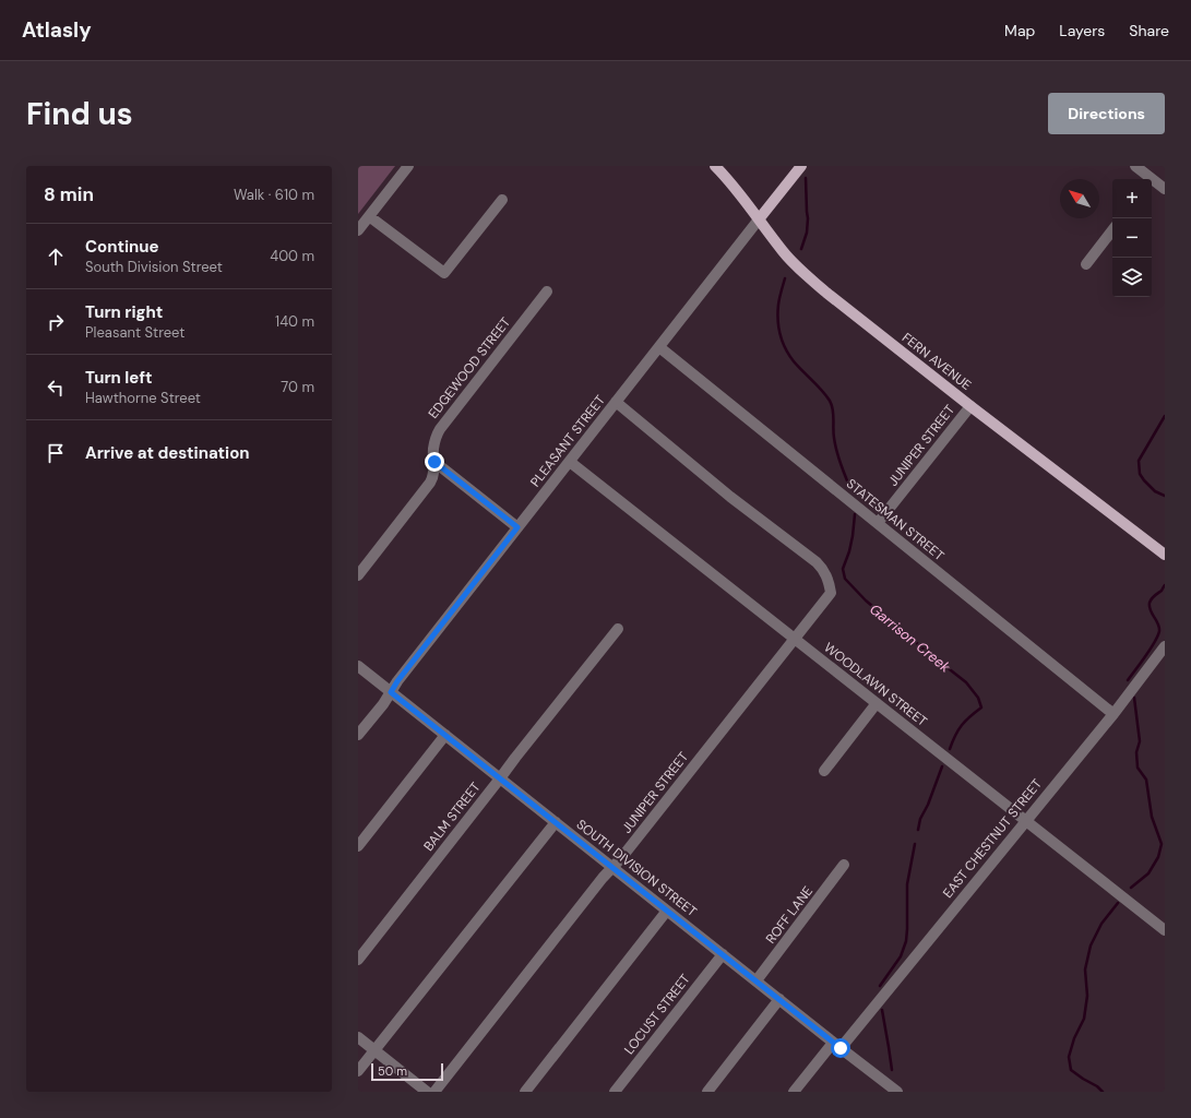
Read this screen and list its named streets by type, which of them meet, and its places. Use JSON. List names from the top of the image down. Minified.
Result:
{"streets":{"main road":["FERN AVENUE","PLEASANT STREET"],"street":["EDGEWOOD STREET","JUNIPER STREET","STATESMAN STREET","WOODLAWN STREET","BALM STREET","EAST CHESTNUT STREET","SOUTH DIVISION STREET","ROFF LANE","LOCUST STREET"]},"crossings":[["FERN AVENUE","PLEASANT STREET"],["FERN AVENUE","JUNIPER STREET"],["PLEASANT STREET","JUNIPER STREET"],["PLEASANT STREET","STATESMAN STREET"],["PLEASANT STREET","WOODLAWN STREET"],["PLEASANT STREET","SOUTH DIVISION STREET"],["JUNIPER STREET","STATESMAN STREET"],["JUNIPER STREET","WOODLAWN STREET"],["JUNIPER STREET","SOUTH DIVISION STREET"],["STATESMAN STREET","EAST CHESTNUT STREET"],["WOODLAWN STREET","EAST CHESTNUT STREET"],["BALM STREET","SOUTH DIVISION STREET"],["EAST CHESTNUT STREET","SOUTH DIVISION STREET"],["SOUTH DIVISION STREET","ROFF LANE"],["SOUTH DIVISION STREET","LOCUST STREET"]],"water":["Garrison Creek"],"scale_bar":"50 m","north":"top left","page":{"header":"Atlasly","nav":["Map","Layers","Share"],"buttons":"Directions","title":"Find us","heading":["8 min","Walk · 610 m"],"map_buttons":["+","−"],"list":[["Continue","South Division Street","400 m"],["Turn right","Pleasant Street","140 m"],["Turn left","Hawthorne Street","70 m"],"Arrive at destination"],"scale":"50 m"}}
